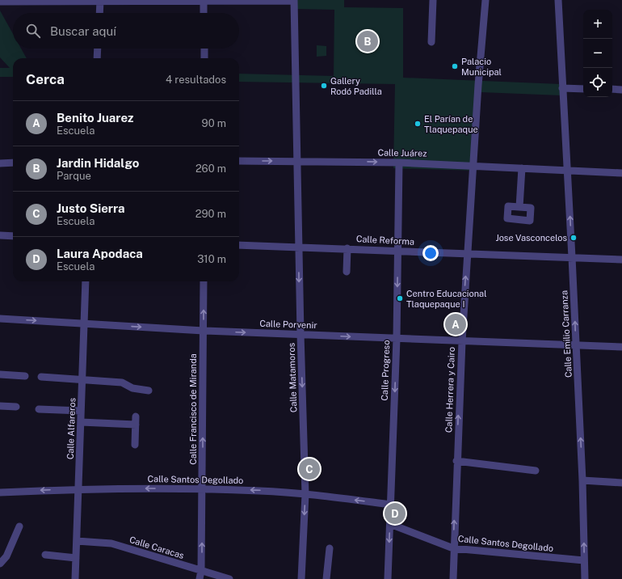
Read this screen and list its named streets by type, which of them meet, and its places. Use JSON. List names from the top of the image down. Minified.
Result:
{"streets":{"street":["Calle Juárez","Calle Reforma","Calle Porvenir","Calle Emilio Carranza","Calle Progreso","Calle Matamoros","Calle Herrera y Cairo","Calle Francisco de Miranda","Calle Alfareros","Calle Santos Degollado","Calle Caracas"]},"crossings":[["Calle Juárez","Calle Emilio Carranza"],["Calle Juárez","Calle Progreso"],["Calle Juárez","Calle Matamoros"],["Calle Juárez","Calle Herrera y Cairo"],["Calle Reforma","Calle Emilio Carranza"],["Calle Reforma","Calle Progreso"],["Calle Reforma","Calle Matamoros"],["Calle Reforma","Calle Herrera y Cairo"],["Calle Porvenir","Calle Emilio Carranza"],["Calle Porvenir","Calle Progreso"],["Calle Porvenir","Calle Matamoros"],["Calle Porvenir","Calle Herrera y Cairo"],["Calle Porvenir","Calle Francisco de Miranda"],["Calle Porvenir","Calle Alfareros"],["Calle Emilio Carranza","Calle Santos Degollado"],["Calle Progreso","Calle Santos Degollado"],["Calle Matamoros","Calle Santos Degollado"],["Calle Herrera y Cairo","Calle Santos Degollado"],["Calle Francisco de Miranda","Calle Santos Degollado"],["Calle Francisco de Miranda","Calle Caracas"],["Calle Alfareros","Calle Santos Degollado"],["Calle Alfareros","Calle Caracas"]],"one_way":["Calle Juárez","Calle Emilio Carranza","Calle Progreso","Calle Matamoros","Calle Herrera y Cairo","Calle Francisco de Miranda","Calle Santos Degollado"],"places":["Palacio Municipal","Gallery Rodó Padilla","El Parían de Tlaquepaque","Jose Vasconcelos","Centro Educacional Tlaquepaque I"],"page":{"map_buttons":["+","−"],"search":"Buscar aquí","pins":["B","A","C","D"],"heading":["Cerca","4 resultados"],"list":[{"mark":"A","name":"Benito Juarez","note":"Escuela","value":"90 m"},{"mark":"B","name":"Jardin Hidalgo","note":"Parque","value":"260 m"},{"mark":"C","name":"Justo Sierra","note":"Escuela","value":"290 m"},{"mark":"D","name":"Laura Apodaca","note":"Escuela","value":"310 m"}]}}
